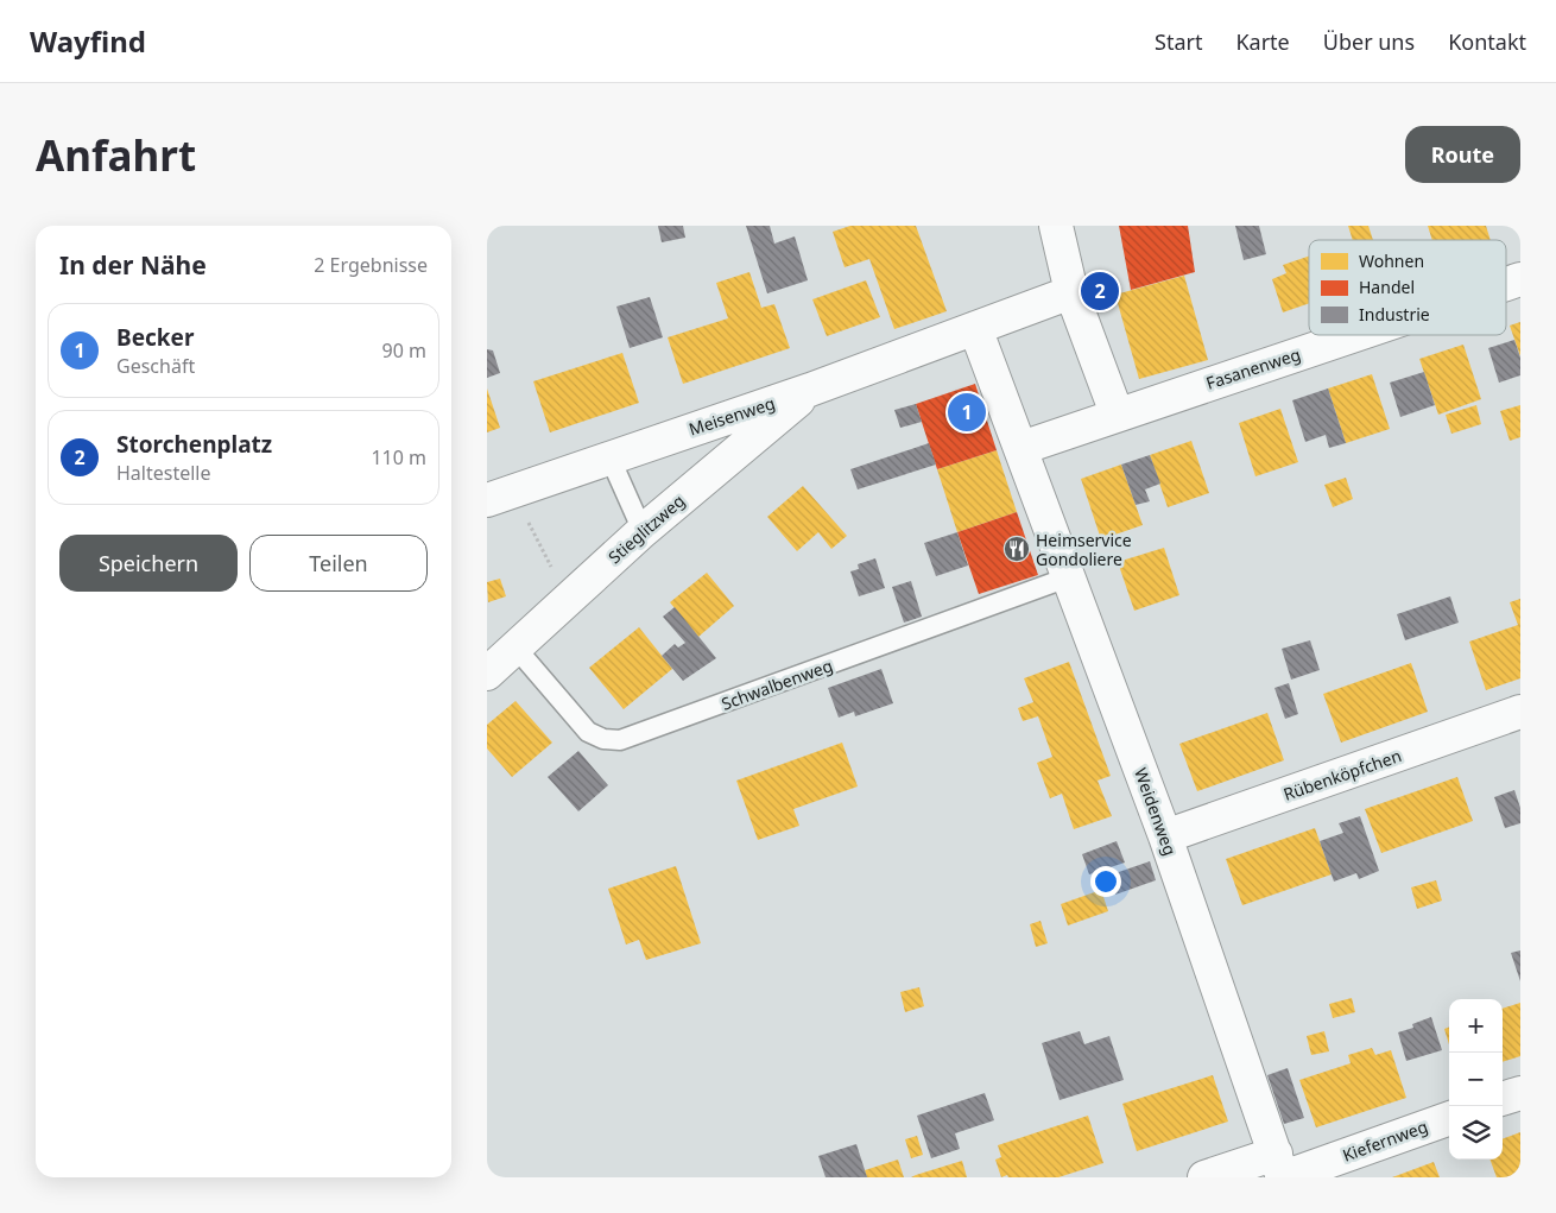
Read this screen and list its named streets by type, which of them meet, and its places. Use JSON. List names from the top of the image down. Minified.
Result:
{"streets":{"street":["Fasanenweg","Meisenweg","Stieglitzweg","Rübenköpfchen","Weidenweg","Kiefernweg"],"lane":["Schwalbenweg"]},"crossings":[["Fasanenweg","Weidenweg"],["Meisenweg","Stieglitzweg"],["Meisenweg","Weidenweg"],["Stieglitzweg","Schwalbenweg"],["Schwalbenweg","Weidenweg"],["Rübenköpfchen","Weidenweg"],["Weidenweg","Kiefernweg"]],"places":{"restaurant":["Heimservice Gondoliere"]},"legend":["Wohnen","Handel","Industrie"],"page":{"header":"Wayfind","nav":["Start","Karte","Über uns","Kontakt"],"buttons":["Route",["Speichern","Teilen"]],"title":"Anfahrt","heading":["In der Nähe","2 Ergebnisse"],"pins":["2","1"],"list":[{"mark":"1","name":"Becker","note":"Geschäft","value":"90 m"},{"mark":"2","name":"Storchenplatz","note":"Haltestelle","value":"110 m"}],"map_buttons":["+","−"]}}
